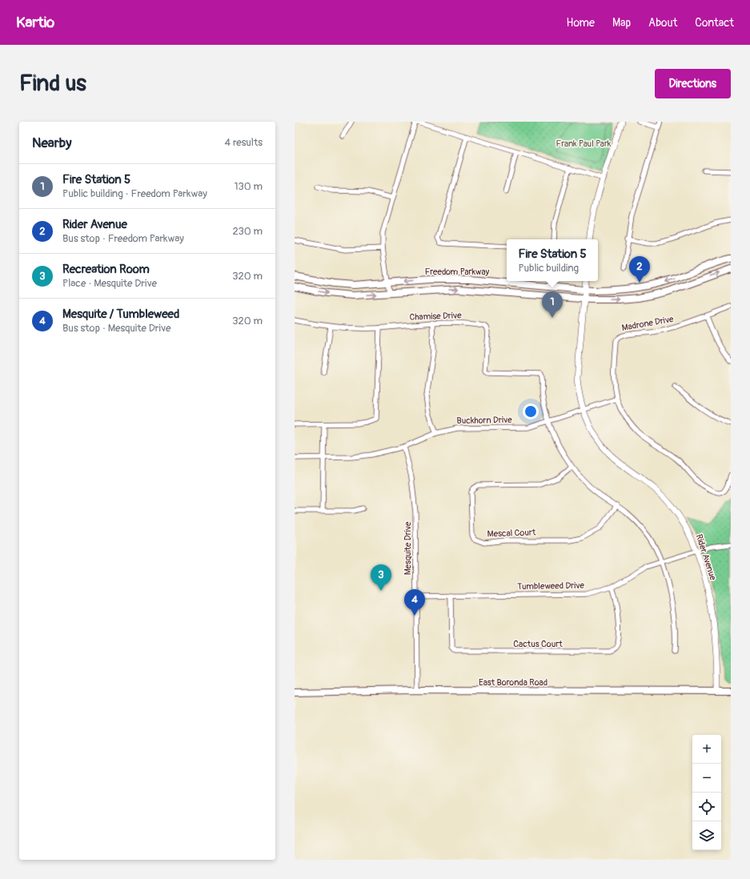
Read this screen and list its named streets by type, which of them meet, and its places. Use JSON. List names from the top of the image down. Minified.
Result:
{"streets":{"main road":["Freedom Parkway","East Boronda Road"],"street":["Chamise Drive","Madrone Drive","Buckhorn Drive","Mescal Court","Mesquite Drive","Rider Avenue","Tumbleweed Drive","Cactus Court"]},"crossings":[["Freedom Parkway","Rider Avenue"],["Chamise Drive","Buckhorn Drive"],["Madrone Drive","Buckhorn Drive"],["Buckhorn Drive","Mesquite Drive"],["Buckhorn Drive","Rider Avenue"],["Mesquite Drive","Tumbleweed Drive"],["Mesquite Drive","East Boronda Road"],["Rider Avenue","Tumbleweed Drive"],["Rider Avenue","East Boronda Road"],["Tumbleweed Drive","Cactus Court"]],"parks":["Frank Paul Park"],"page":{"header":"Kartio","nav":["Home","Map","About","Contact"],"buttons":"Directions","title":"Find us","heading":["Nearby","4 results"],"list":[{"mark":"1","name":"Fire Station 5","note":"Public building · Freedom Parkway","value":"130 m"},{"mark":"2","name":"Rider Avenue","note":"Bus stop · Freedom Parkway","value":"230 m"},{"mark":"3","name":"Recreation Room","note":"Place · Mesquite Drive","value":"320 m"},{"mark":"4","name":"Mesquite / Tumbleweed","note":"Bus stop · Mesquite Drive","value":"320 m"}],"popup":["Fire Station 5","Public building"],"pins":["2","1","3","4"],"map_buttons":["+","−"]}}
